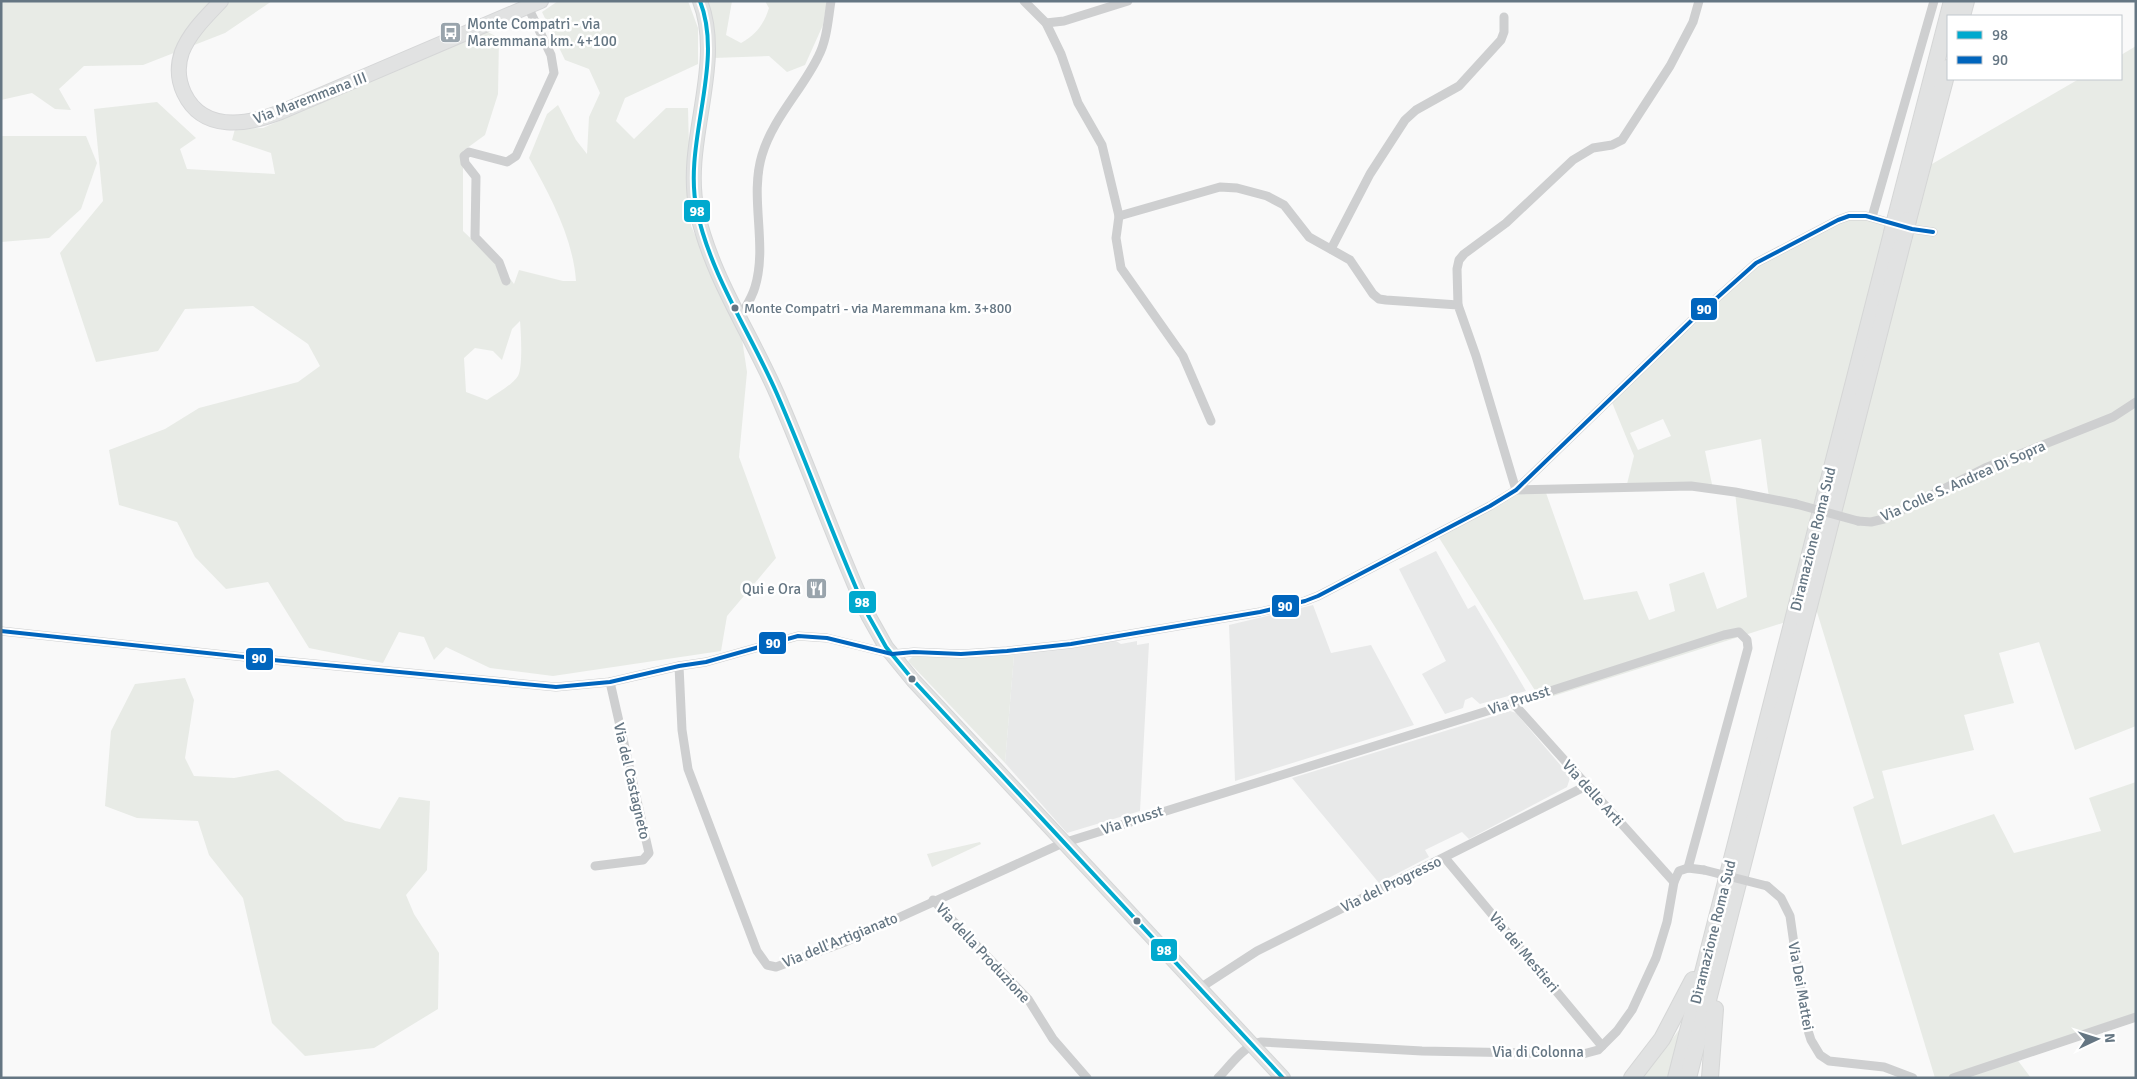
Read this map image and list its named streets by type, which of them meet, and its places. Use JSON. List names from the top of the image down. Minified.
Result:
{"streets":{"highway":["Diramazione Roma Sud"],"main road":["Via Maremmana III"],"street":["Via Colle S. Andrea Di Sopra","Via Prusst","Via del Castagneto","Via delle Arti","Via del Progresso","Via dell'Artigianato","Via dei Mestieri","Via della Produzione","Via Dei Mattei","Via di Colonna"]},"crossings":[["Via Prusst","Via delle Arti"],["Via Prusst","Via dell'Artigianato"],["Via Prusst","Via Dei Mattei"],["Via delle Arti","Via del Progresso"],["Via delle Arti","Via di Colonna"],["Via del Progresso","Via dei Mestieri"],["Via dell'Artigianato","Via della Produzione"],["Via dei Mestieri","Via di Colonna"]],"places":{"bus stop":["Monte Compatri - via Maremmana km. 4+100"],"other":["Monte Compatri - via Maremmana km. 3+800"],"restaurant":["Qui e Ora"]},"lines":["transit line 98","transit line 90"],"legend":["98","90"],"north":"right"}
